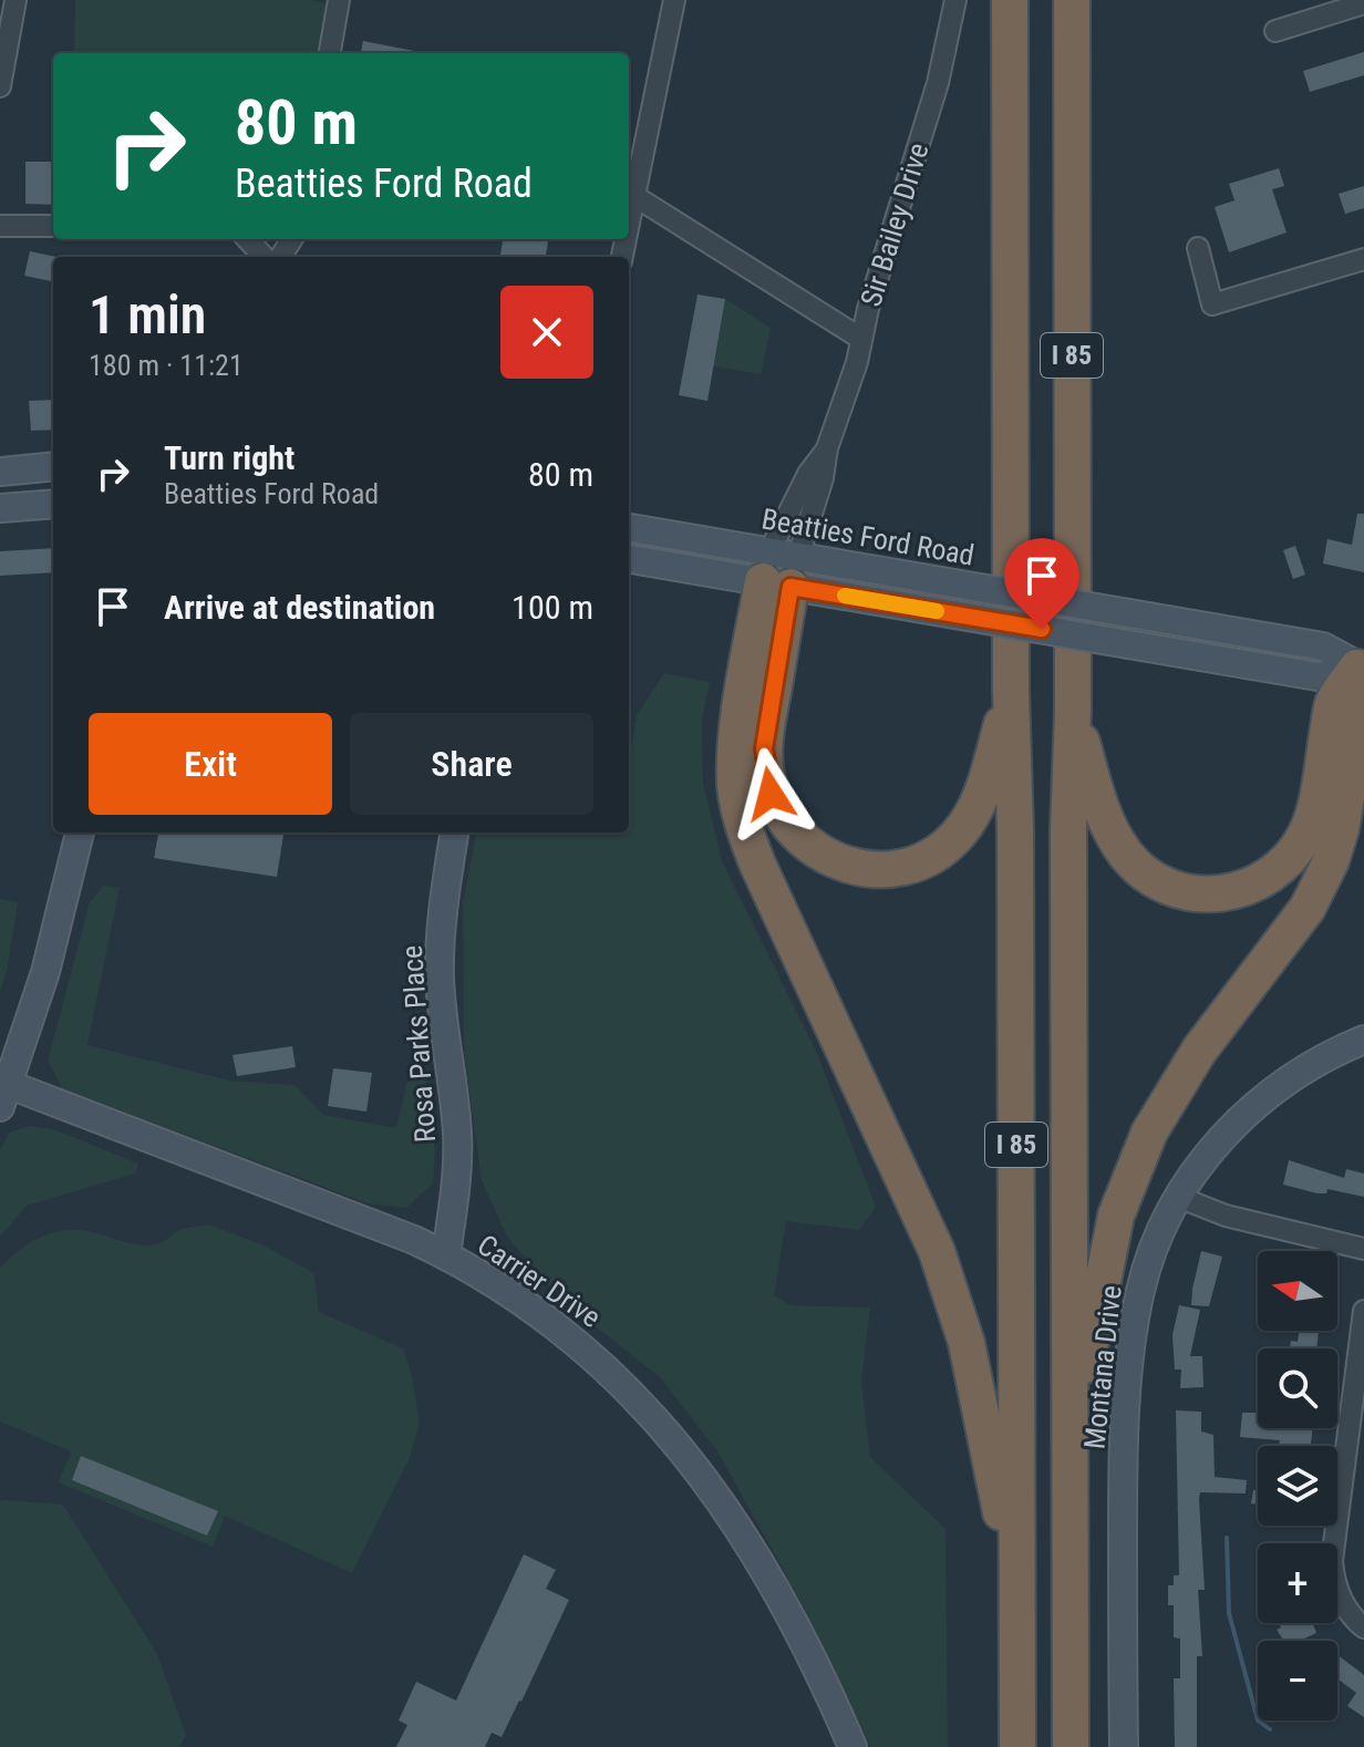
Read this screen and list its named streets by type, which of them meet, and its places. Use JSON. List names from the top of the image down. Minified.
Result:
{"streets":{"highway":["I 85"],"street":["Sir Bailey Drive","Beatties Ford Road","Rosa Parks Place","Carrier Drive","Montana Drive"]},"crossings":[["Sir Bailey Drive","Beatties Ford Road"],["Rosa Parks Place","Carrier Drive"]],"north":"left","page":{"turn":["80 m","Beatties Ford Road"],"heading":["1 min","180 m · 11:21"],"list":[{"name":"Turn right","note":"Beatties Ford Road","value":"80 m"},{"name":"Arrive at destination","value":"100 m"}],"buttons":["Exit","Share"],"map_buttons":["+","−"]}}
